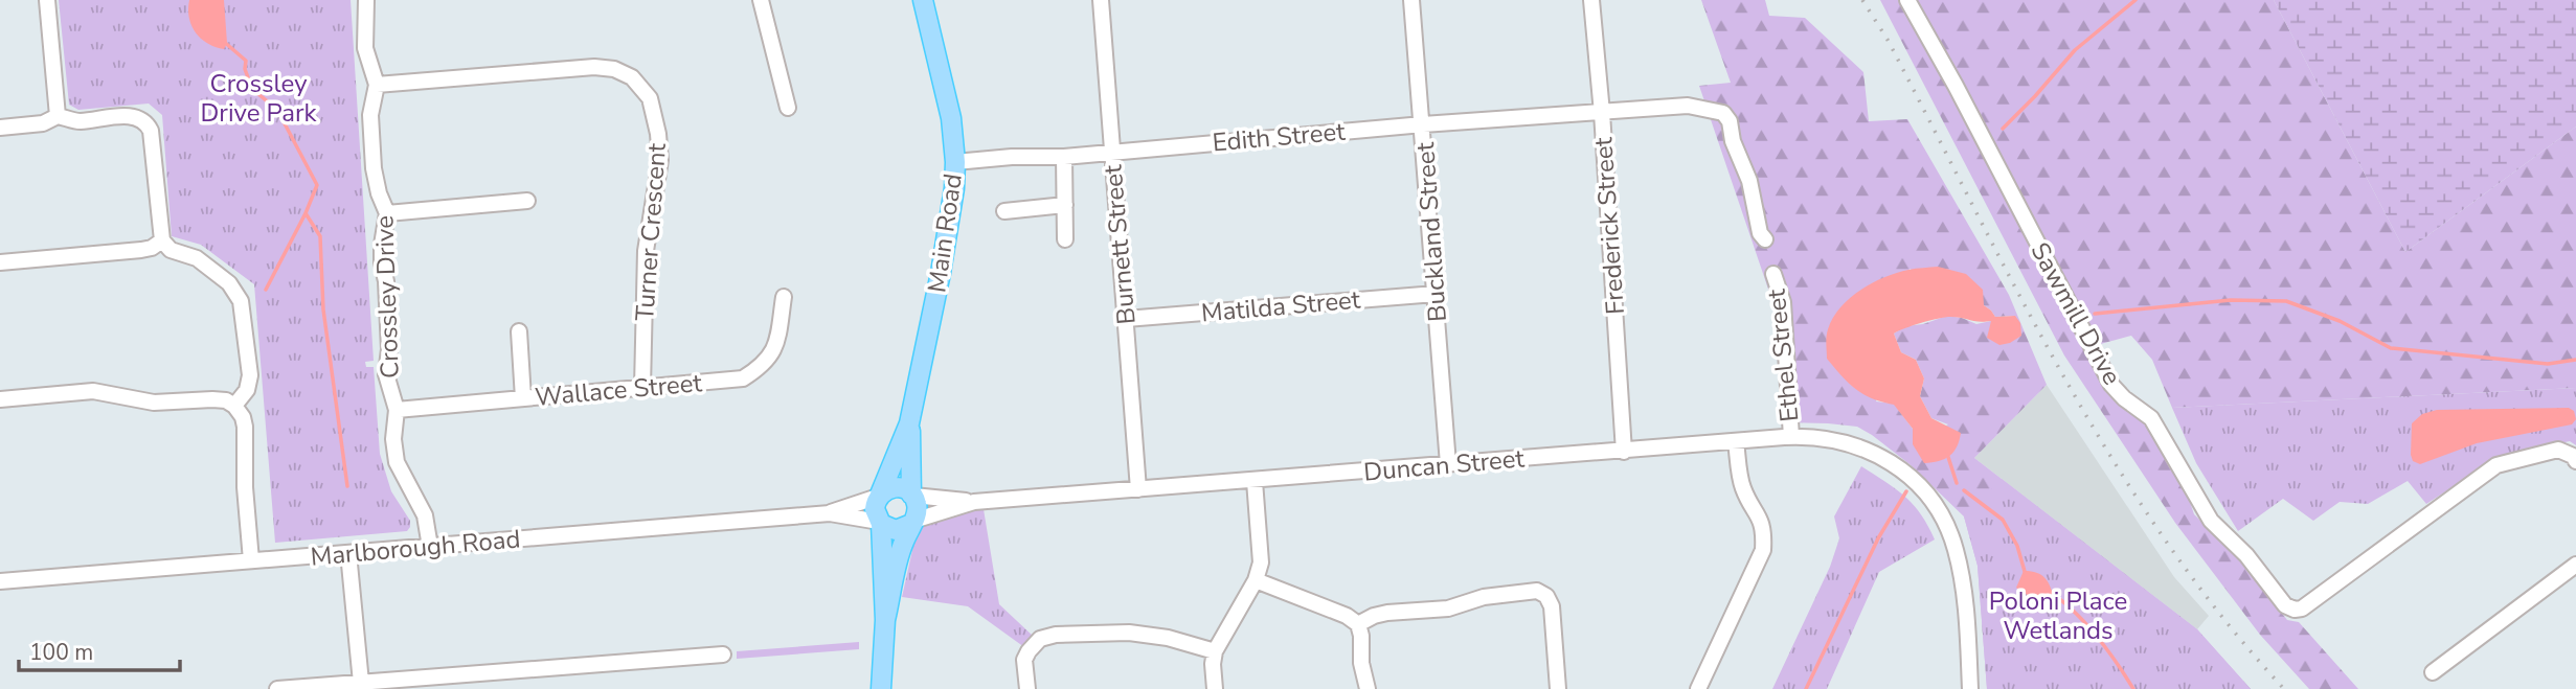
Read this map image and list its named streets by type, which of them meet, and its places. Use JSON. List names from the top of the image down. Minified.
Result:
{"streets":{"main road":["Main Road"],"street":["Edith Street","Frederick Street","Turner Crescent","Buckland Street","Burnett Street","Crossley Drive","Matilda Street","Sawmill Drive","Ethel Street","Wallace Street","Duncan Street","Marlborough Road"]},"crossings":[["Edith Street","Frederick Street"],["Edith Street","Buckland Street"],["Edith Street","Main Road"],["Edith Street","Burnett Street"],["Frederick Street","Duncan Street"],["Turner Crescent","Crossley Drive"],["Turner Crescent","Wallace Street"],["Buckland Street","Matilda Street"],["Buckland Street","Duncan Street"],["Main Road","Duncan Street"],["Main Road","Marlborough Road"],["Burnett Street","Matilda Street"],["Burnett Street","Duncan Street"],["Crossley Drive","Wallace Street"],["Crossley Drive","Marlborough Road"],["Ethel Street","Duncan Street"],["Duncan Street","Marlborough Road"]],"parks":["Crossley Drive Park","Poloni Place Wetlands"],"scale_bar":"100 m"}
